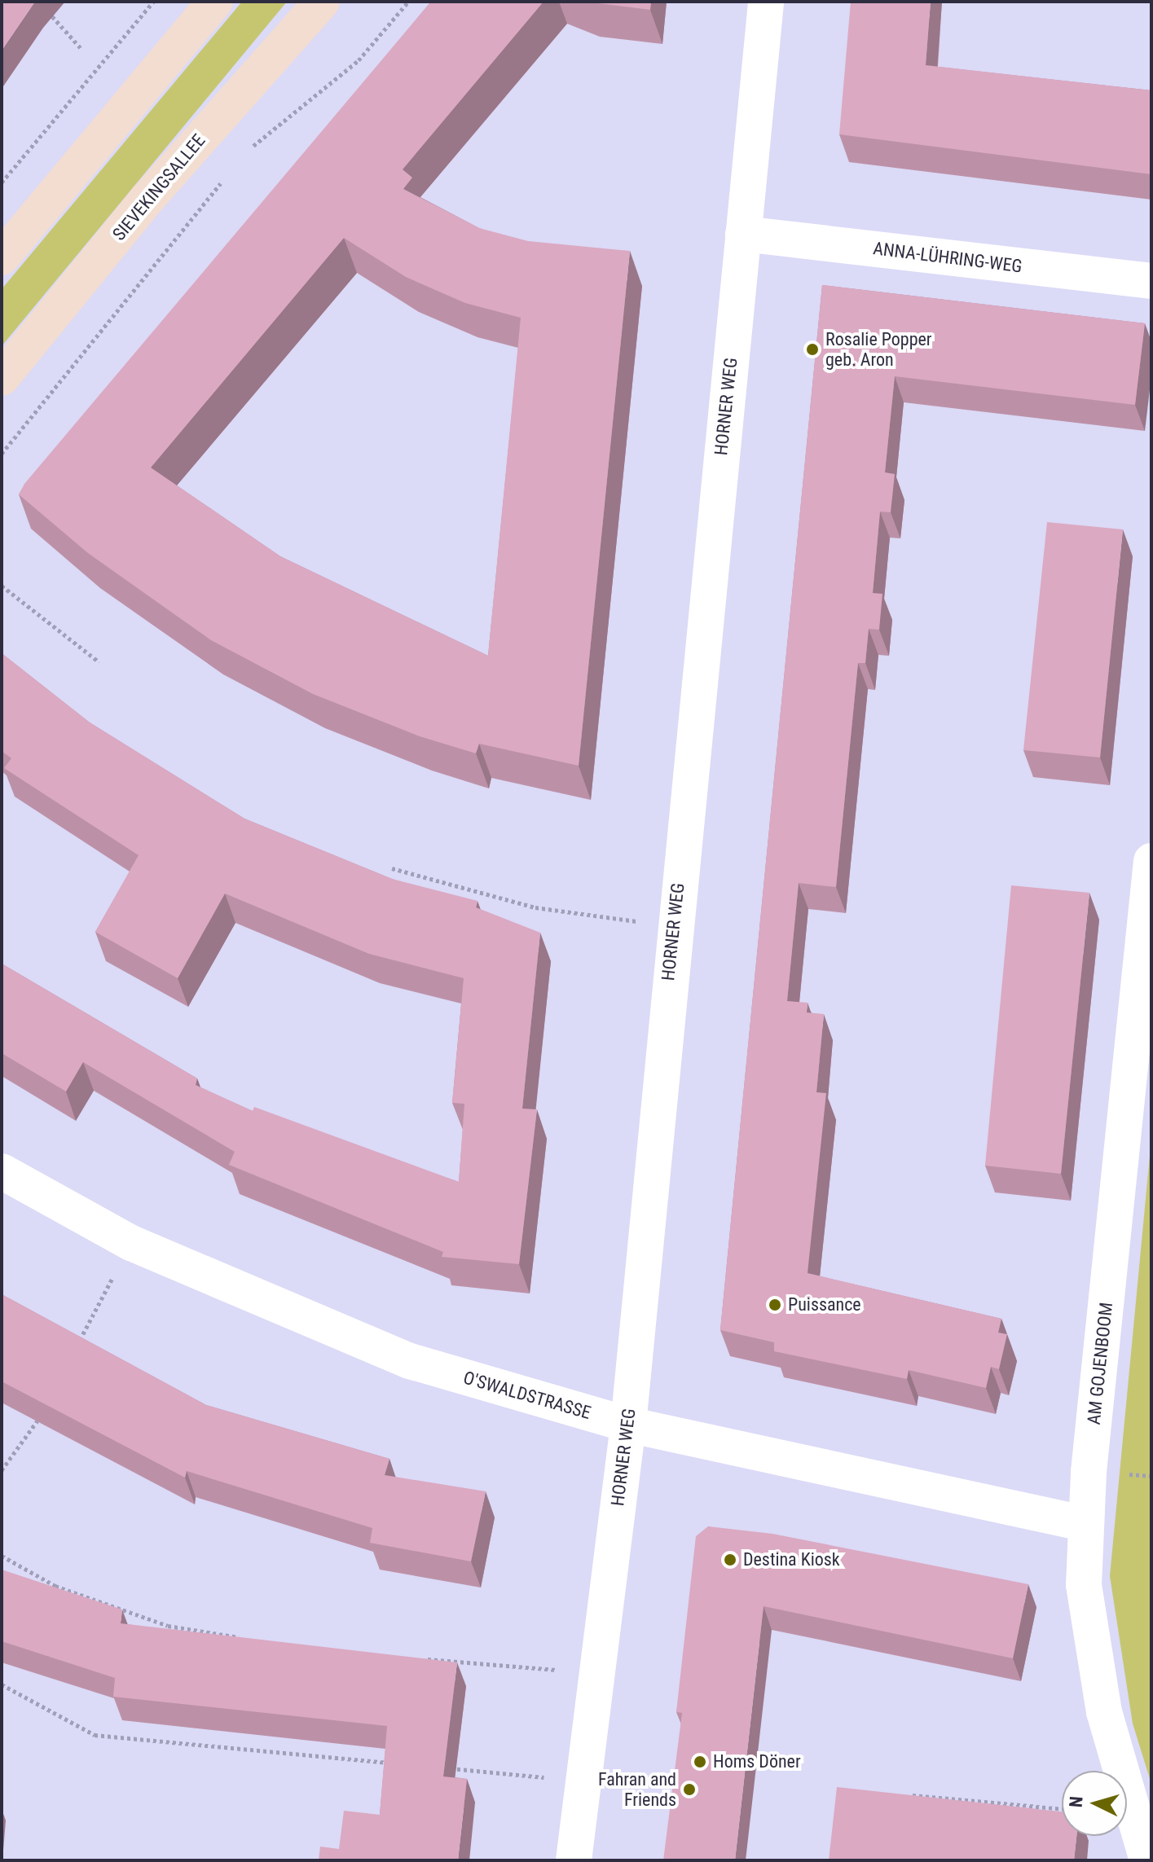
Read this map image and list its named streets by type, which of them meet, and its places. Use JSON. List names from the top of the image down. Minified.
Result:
{"streets":{"main road":["SIEVEKINGSALLEE"],"street":["ANNA-LÜHRING-WEG","HORNER WEG","AM GOJENBOOM","O'SWALDSTRASSE"]},"crossings":[["ANNA-LÜHRING-WEG","HORNER WEG"],["HORNER WEG","O'SWALDSTRASSE"],["AM GOJENBOOM","O'SWALDSTRASSE"]],"places":["Rosalie Popper geb. Aron","Puissance","Destina Kiosk","Homs Döner","Fahran and Friends"],"north":"left"}
